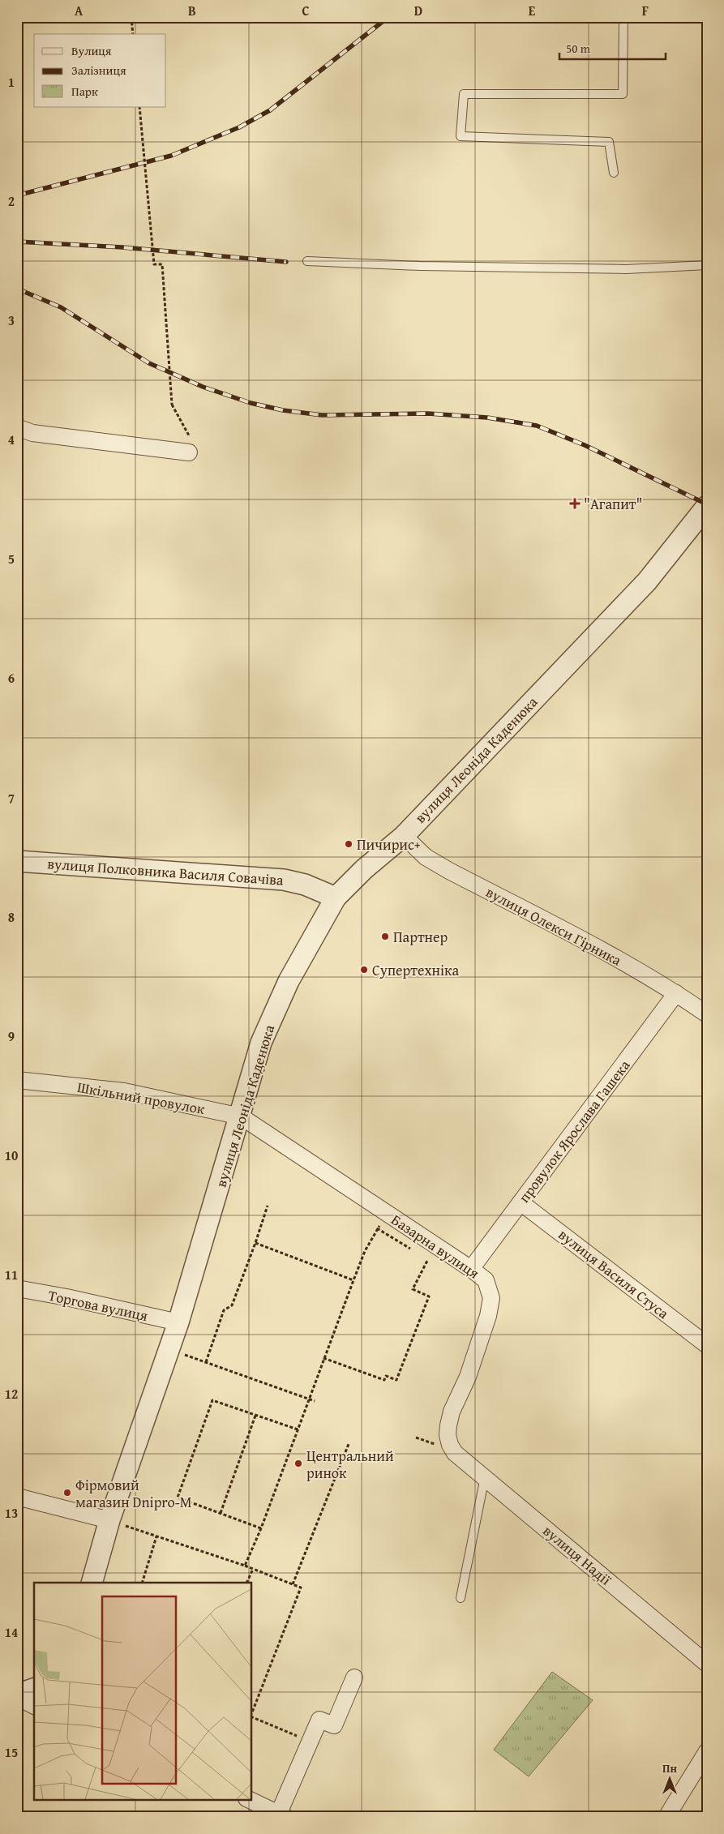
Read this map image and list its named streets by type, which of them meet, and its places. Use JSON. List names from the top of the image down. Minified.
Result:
{"streets":{"street":["вулиця Леоніда Каденюка","вулиця Полковника Василя Совачіва","вулиця Олекси Гірника","Шкільний провулок","провулок Ярослава Гашека","Базарна вулиця","вулиця Василя Стуса","Торгова вулиця","вулиця Надії"]},"crossings":[["вулиця Леоніда Каденюка","вулиця Полковника Василя Совачіва"],["вулиця Леоніда Каденюка","вулиця Олекси Гірника"],["вулиця Леоніда Каденюка","Шкільний провулок"],["вулиця Леоніда Каденюка","Базарна вулиця"],["вулиця Леоніда Каденюка","Торгова вулиця"],["вулиця Олекси Гірника","провулок Ярослава Гашека"],["Шкільний провулок","Базарна вулиця"],["провулок Ярослава Гашека","Базарна вулиця"],["провулок Ярослава Гашека","вулиця Василя Стуса"],["Базарна вулиця","вулиця Надії"]],"places":{"health":["\"Агапит\""],"other":["Пичирис+","Партнер","Супертехніка","Центральний ринок","Фірмовий магазин Dnipro-M"]},"legend":["Вулиця","Залізниця","Парк"],"scale_bar":"50 m","north":"top","grid":{"columns":["A","B","C","D","E","F"],"rows":["1","2","3","4","5","6","7","8","9","10","11","12","13","14","15"]}}
